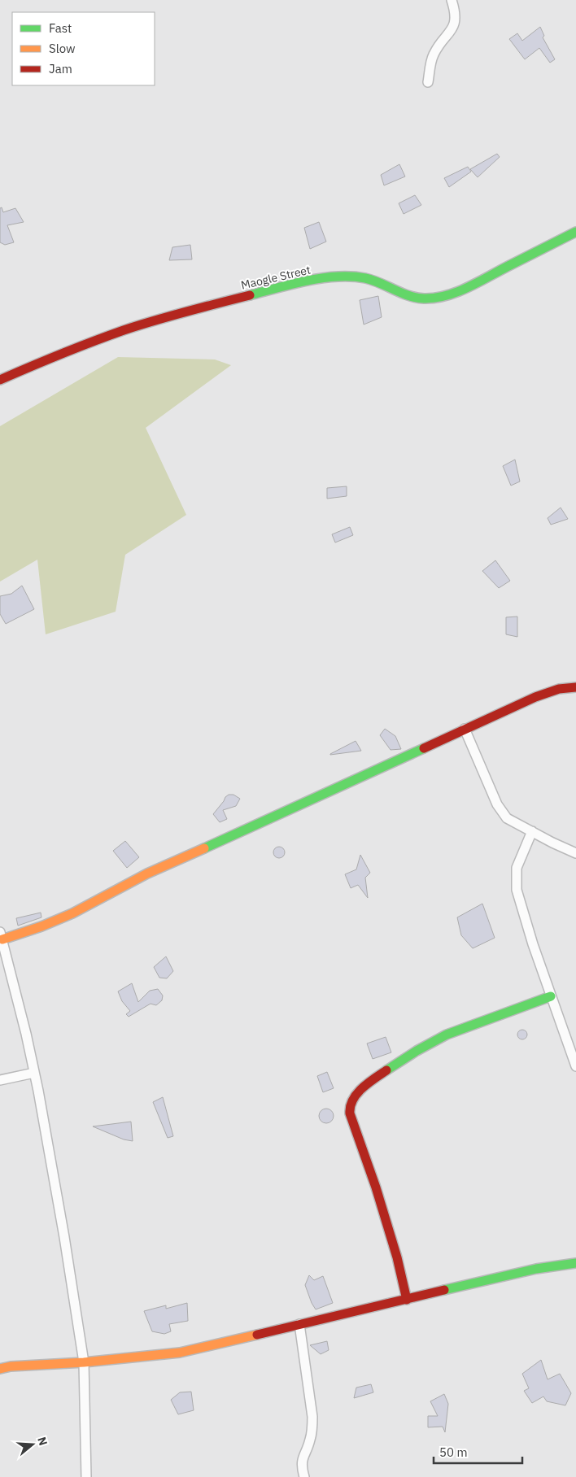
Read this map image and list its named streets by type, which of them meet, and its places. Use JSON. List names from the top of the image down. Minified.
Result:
{"streets":{"street":["Maogle Street"]},"legend":["Fast","Slow","Jam"],"scale_bar":"50 m","north":"right"}
